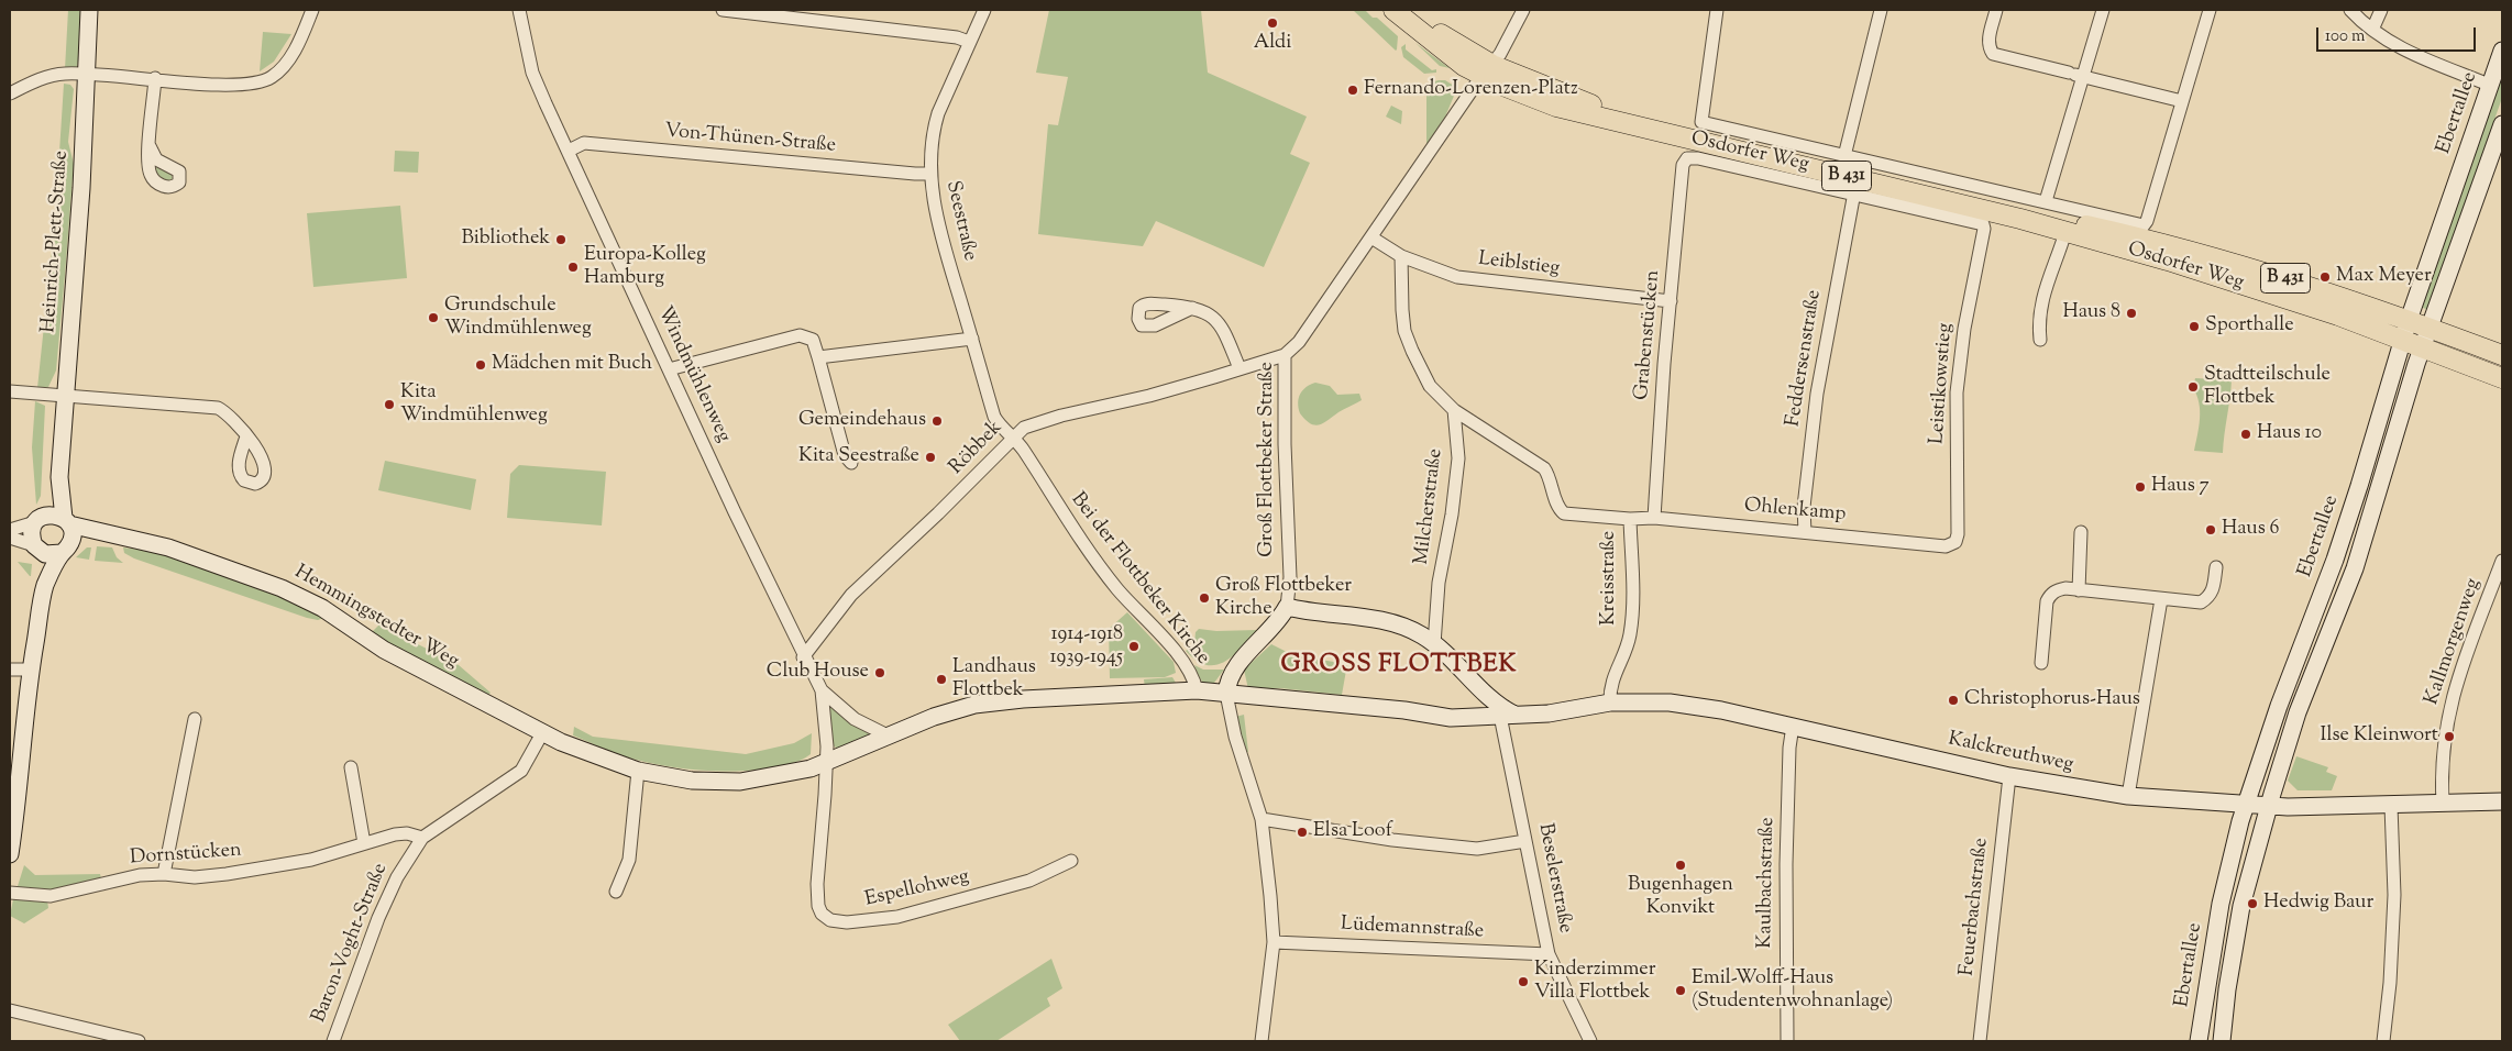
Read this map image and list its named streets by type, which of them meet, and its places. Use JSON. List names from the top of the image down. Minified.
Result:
{"streets":{"main road":["Osdorfer Weg","B 431"],"street":["Ebertallee","Von-Thünen-Straße","Seestraße","Heinrich-Plett-Straße","Leiblstieg","Grabenstücken","Feddersenstraße","Windmühlenweg","Leistikowstieg","Röbbek","Groß Flottbeker Straße","Milcherstraße","Ohlenkamp","Kreisstraße","Bei der Flottbeker Kirche","Hemmingstedter Weg","Kallmorgenweg","Kalckreuthweg","Dornstücken","Beselerstraße","Kaulbachstraße","Espellohweg","Feuerbachstraße","Lüdemannstraße","Baron-Voght-Straße"]},"crossings":[["Ebertallee","Osdorfer Weg"],["Ebertallee","Kalckreuthweg"],["Von-Thünen-Straße","Seestraße"],["Von-Thünen-Straße","Windmühlenweg"],["Osdorfer Weg","B 431"],["Osdorfer Weg","Grabenstücken"],["Osdorfer Weg","Feddersenstraße"],["Osdorfer Weg","Leistikowstieg"],["Osdorfer Weg","Groß Flottbeker Straße"],["B 431","Groß Flottbeker Straße"],["Seestraße","Röbbek"],["Seestraße","Bei der Flottbeker Kirche"],["Heinrich-Plett-Straße","Hemmingstedter Weg"],["Leiblstieg","Grabenstücken"],["Leiblstieg","Groß Flottbeker Straße"],["Grabenstücken","Ohlenkamp"],["Feddersenstraße","Ohlenkamp"],["Windmühlenweg","Röbbek"],["Windmühlenweg","Espellohweg"],["Leistikowstieg","Ohlenkamp"],["Röbbek","Groß Flottbeker Straße"],["Röbbek","Bei der Flottbeker Kirche"],["Milcherstraße","Kreisstraße"],["Ohlenkamp","Kreisstraße"],["Kreisstraße","Kalckreuthweg"],["Hemmingstedter Weg","Baron-Voght-Straße"],["Kallmorgenweg","Kalckreuthweg"],["Kalckreuthweg","Beselerstraße"],["Kalckreuthweg","Kaulbachstraße"],["Kalckreuthweg","Feuerbachstraße"],["Dornstücken","Baron-Voght-Straße"],["Beselerstraße","Lüdemannstraße"]],"districts":["GROSS FLOTTBEK"],"places":["Aldi","Fernando-Lorenzen-Platz","Bibliothek","Europa-Kolleg Hamburg","Max Meyer","Haus 8","Grundschule Windmühlenweg","Sporthalle","Mädchen mit Buch","Stadtteilschule Flottbek","Kita Windmühlenweg","Gemeindehaus","Haus 10","Kita Seestraße","Haus 7","Haus 6","Groß Flottbeker Kirche","1914-1918 1939-1945","Club House","Landhaus Flottbek","Christophorus-Haus","Ilse Kleinwort","Elsa Loof","Bugenhagen Konvikt","Hedwig Baur","Kinderzimmer Villa Flottbek","Emil-Wolff-Haus (Studentenwohnanlage)"],"scale_bar":"100 m"}
